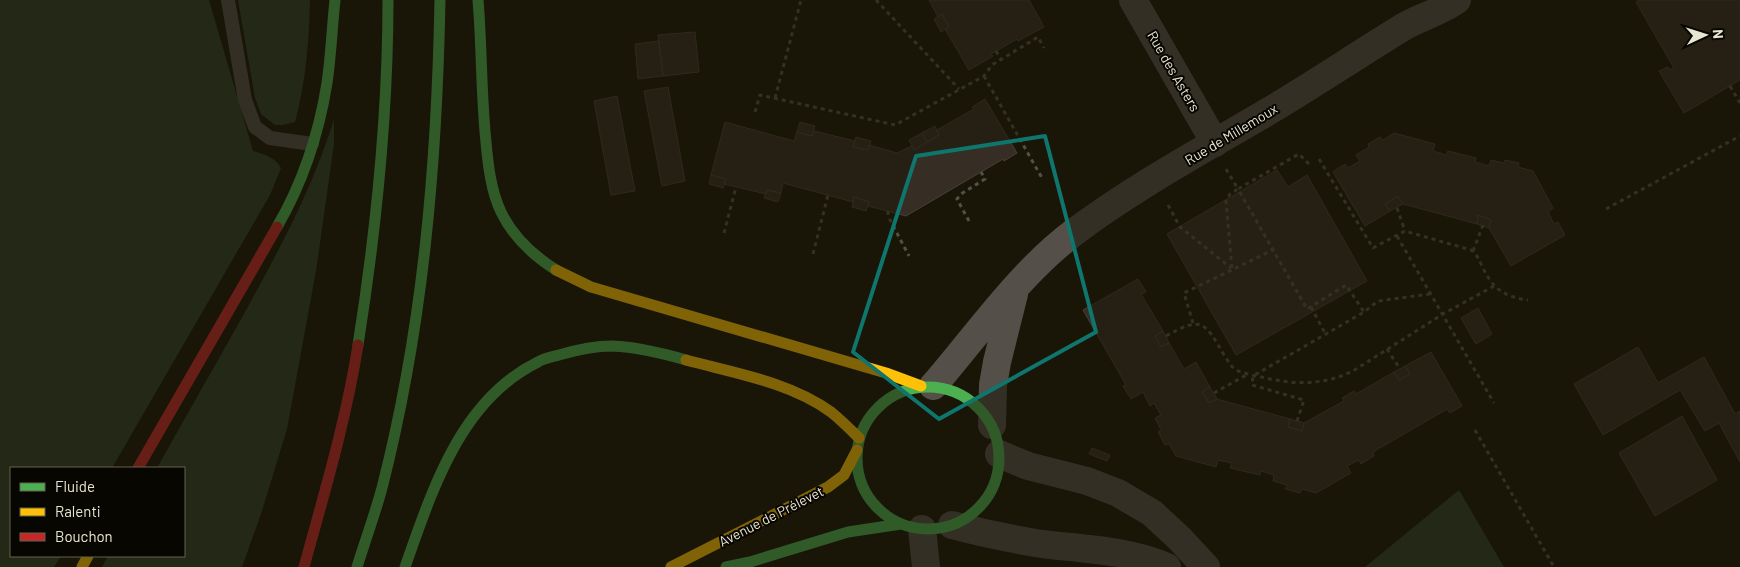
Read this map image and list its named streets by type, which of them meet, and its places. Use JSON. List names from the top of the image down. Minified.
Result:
{"streets":{"main road":["Avenue de Prélevet"],"street":["Rue des Asters","Rue de Millemoux"]},"crossings":[["Rue des Asters","Rue de Millemoux"],["Rue de Millemoux","Avenue de Prélevet"]],"legend":["Fluide","Ralenti","Bouchon"],"north":"right"}
